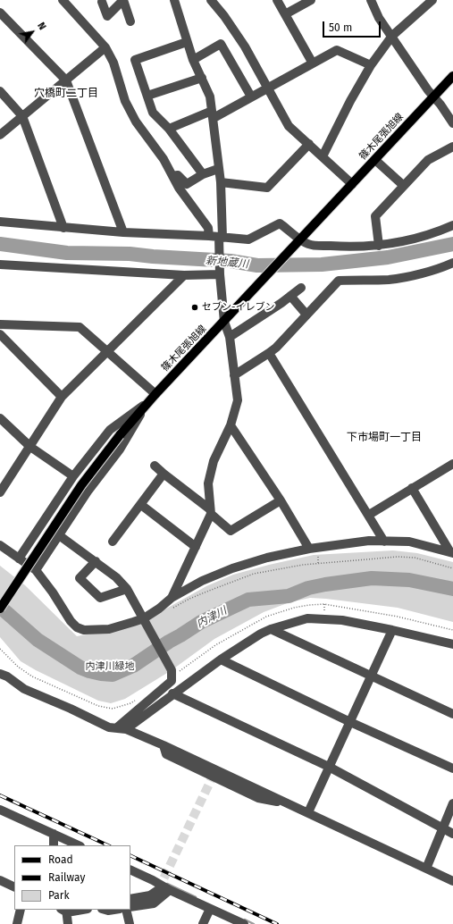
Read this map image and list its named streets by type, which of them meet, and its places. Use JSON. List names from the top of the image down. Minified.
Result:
{"streets":{"main road":["篠木尾張旭線"]},"districts":["穴橋町二丁目","下市場町一丁目"],"water":["新地蔵川","内津川"],"parks":["内津川緑地"],"places":["セブン-イレブン"],"legend":["Road","Railway","Park"],"scale_bar":"50 m","north":"top right"}
